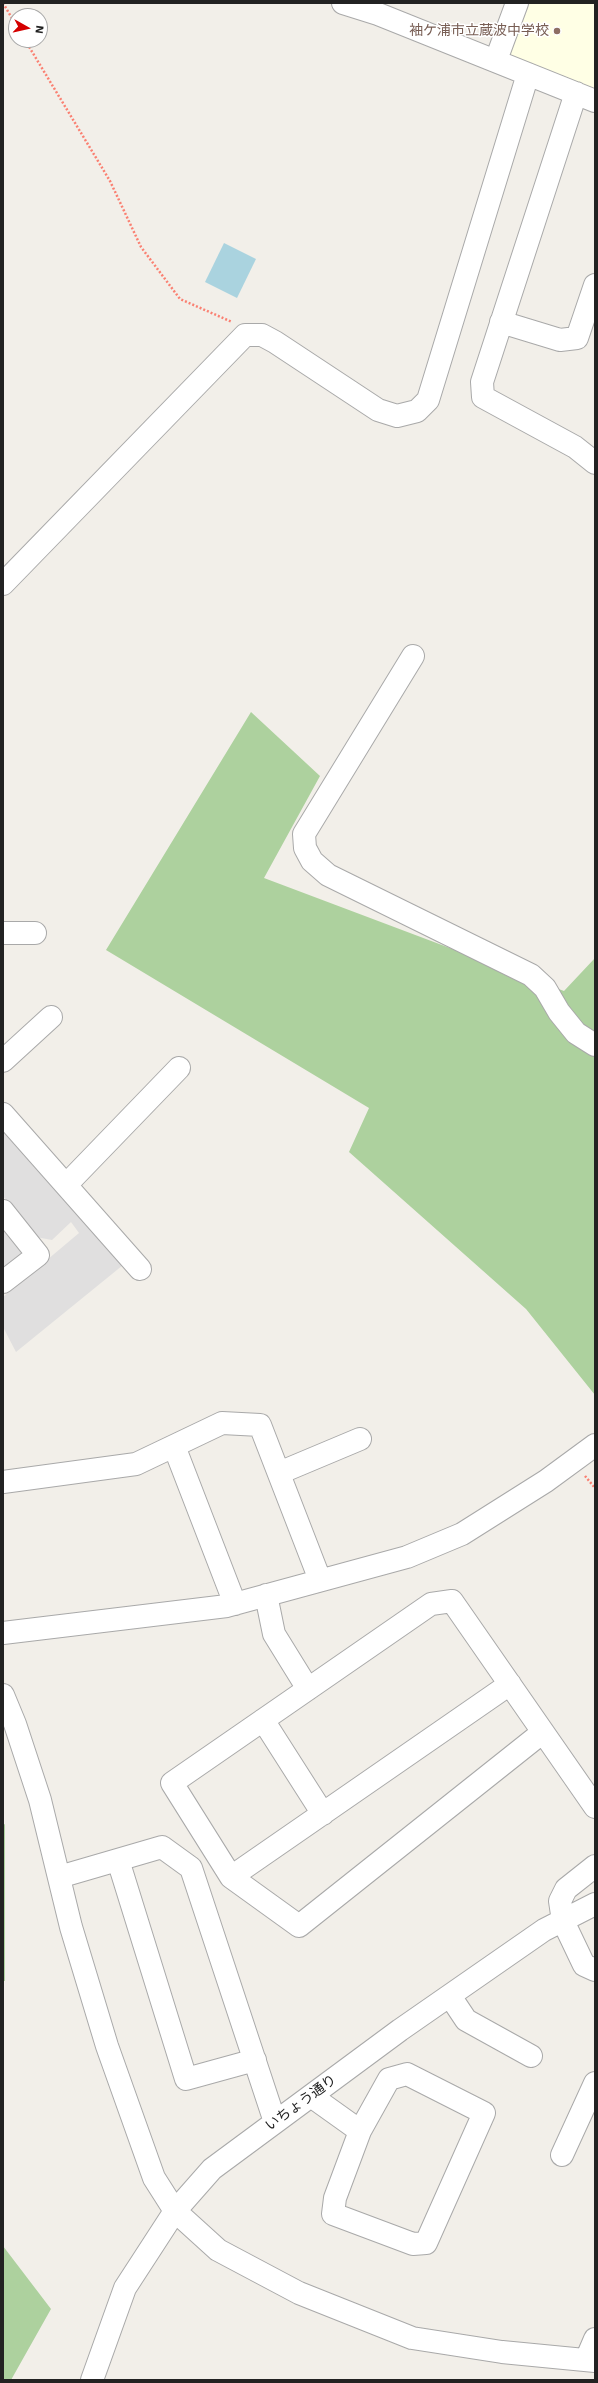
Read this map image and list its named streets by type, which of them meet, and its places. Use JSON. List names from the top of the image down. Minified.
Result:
{"streets":{"street":["いちょう通り"]},"places":["袖ケ浦市立蔵波中学校"],"north":"right"}
